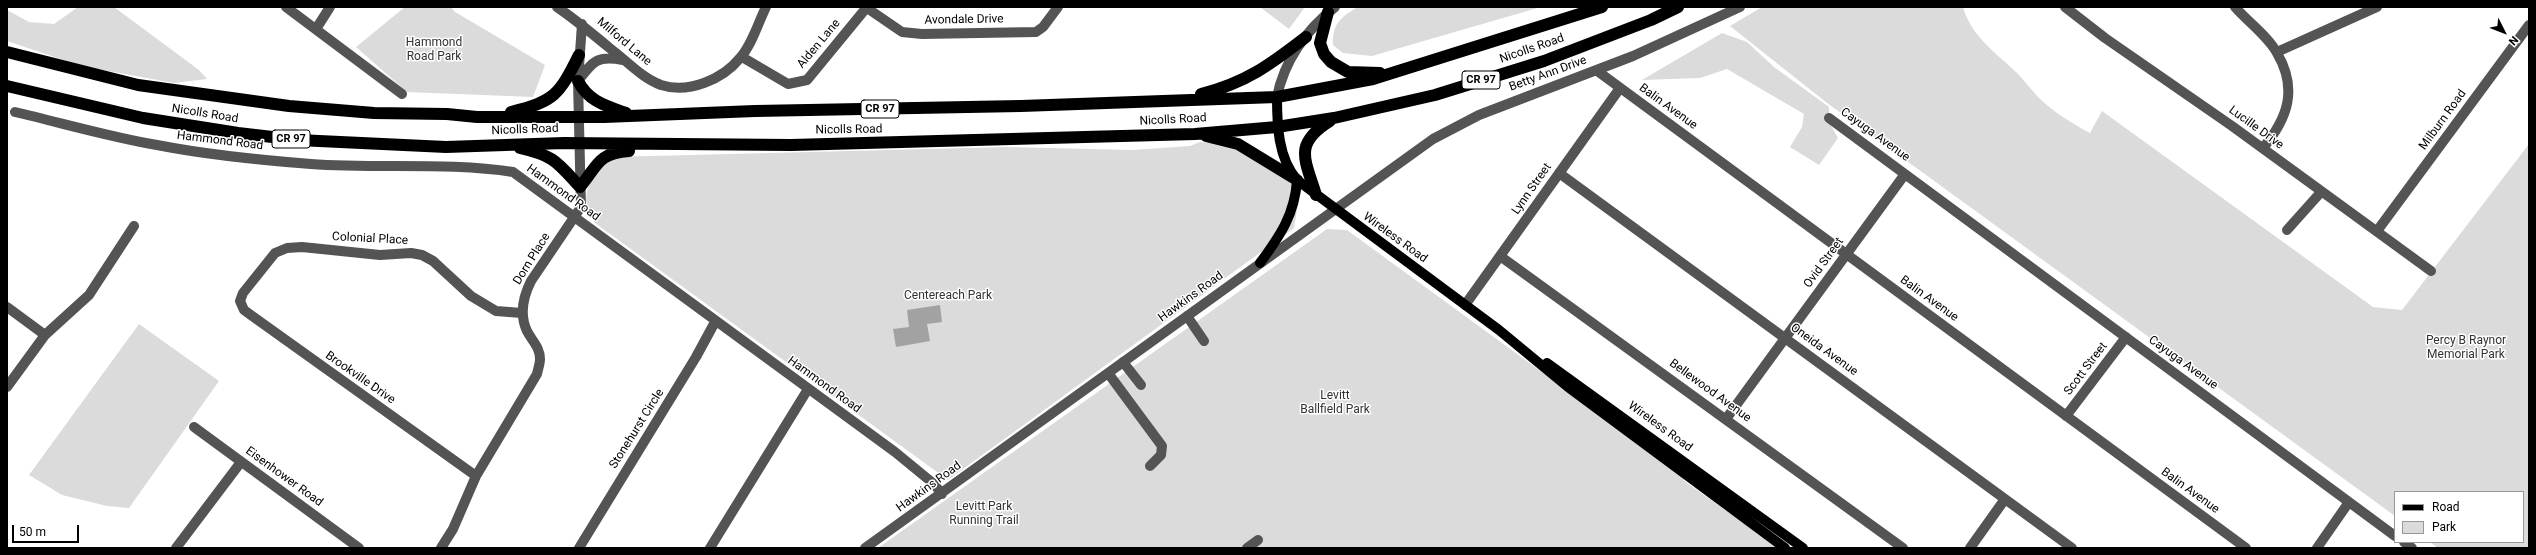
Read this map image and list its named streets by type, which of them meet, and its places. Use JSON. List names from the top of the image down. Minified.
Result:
{"streets":{"highway":["Nicolls Road","CR 97"],"main road":["Wireless Road"],"street":["Avondale Drive","Milford Lane","Alden Lane","Betty Ann Drive","Balin Avenue","Milburn Road","Lucille Drive","Cayuga Avenue","Hammond Road","Lynn Street","Colonial Place","Dorn Place","Ovid Street","Hawkins Road","Oneida Avenue","Scott Street","Brookville Drive","Bellewood Avenue","Stonehurst Circle","Eisenhower Road"]},"crossings":[["Avondale Drive","Alden Lane"],["Milford Lane","Alden Lane"],["Milford Lane","Dorn Place"],["Nicolls Road","Dorn Place"],["Betty Ann Drive","Balin Avenue"],["Betty Ann Drive","Wireless Road"],["Betty Ann Drive","Hawkins Road"],["Balin Avenue","Lynn Street"],["Balin Avenue","Ovid Street"],["Balin Avenue","Scott Street"],["Milburn Road","Lucille Drive"],["Cayuga Avenue","Ovid Street"],["Cayuga Avenue","Scott Street"],["Hammond Road","Dorn Place"],["Hammond Road","Hawkins Road"],["Hammond Road","Stonehurst Circle"],["Lynn Street","Wireless Road"],["Lynn Street","Oneida Avenue"],["Lynn Street","Bellewood Avenue"],["Wireless Road","Hawkins Road"],["Colonial Place","Dorn Place"],["Colonial Place","Brookville Drive"],["Dorn Place","Brookville Drive"],["Ovid Street","Oneida Avenue"],["Ovid Street","Bellewood Avenue"]],"parks":["Hammond Road Park","Centereach Park","Percy B Raynor Memorial Park","Levitt Ballfield Park","Levitt Park Running Trail"],"legend":["Road","Park"],"scale_bar":"50 m","north":"bottom right"}
